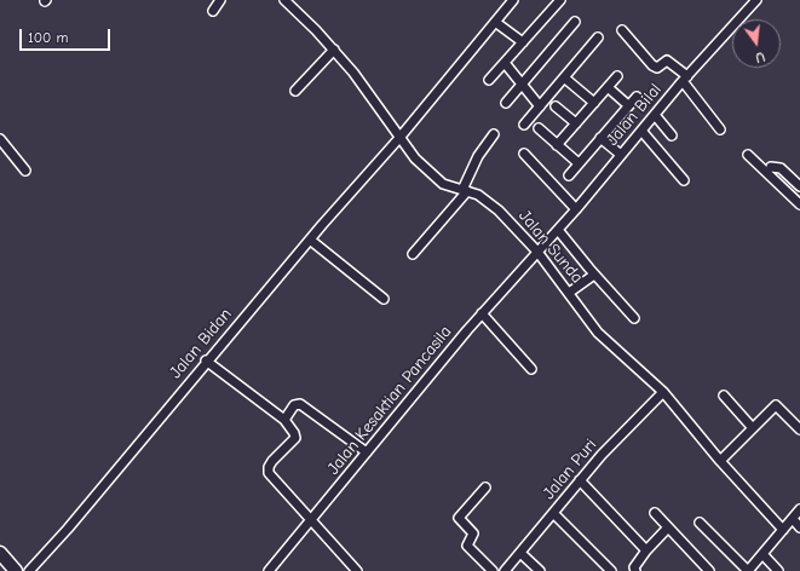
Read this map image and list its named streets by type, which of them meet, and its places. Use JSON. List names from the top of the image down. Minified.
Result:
{"streets":{"street":["Jalan Bilal","Jalan Sunda","Jalan Bidan","Jalan Kesaktian Pancasila","Jalan Puri"]},"crossings":[["Jalan Bilal","Jalan Sunda"],["Jalan Bilal","Jalan Kesaktian Pancasila"],["Jalan Sunda","Jalan Bidan"],["Jalan Sunda","Jalan Kesaktian Pancasila"],["Jalan Sunda","Jalan Puri"]],"scale_bar":"100 m","north":"bottom"}
